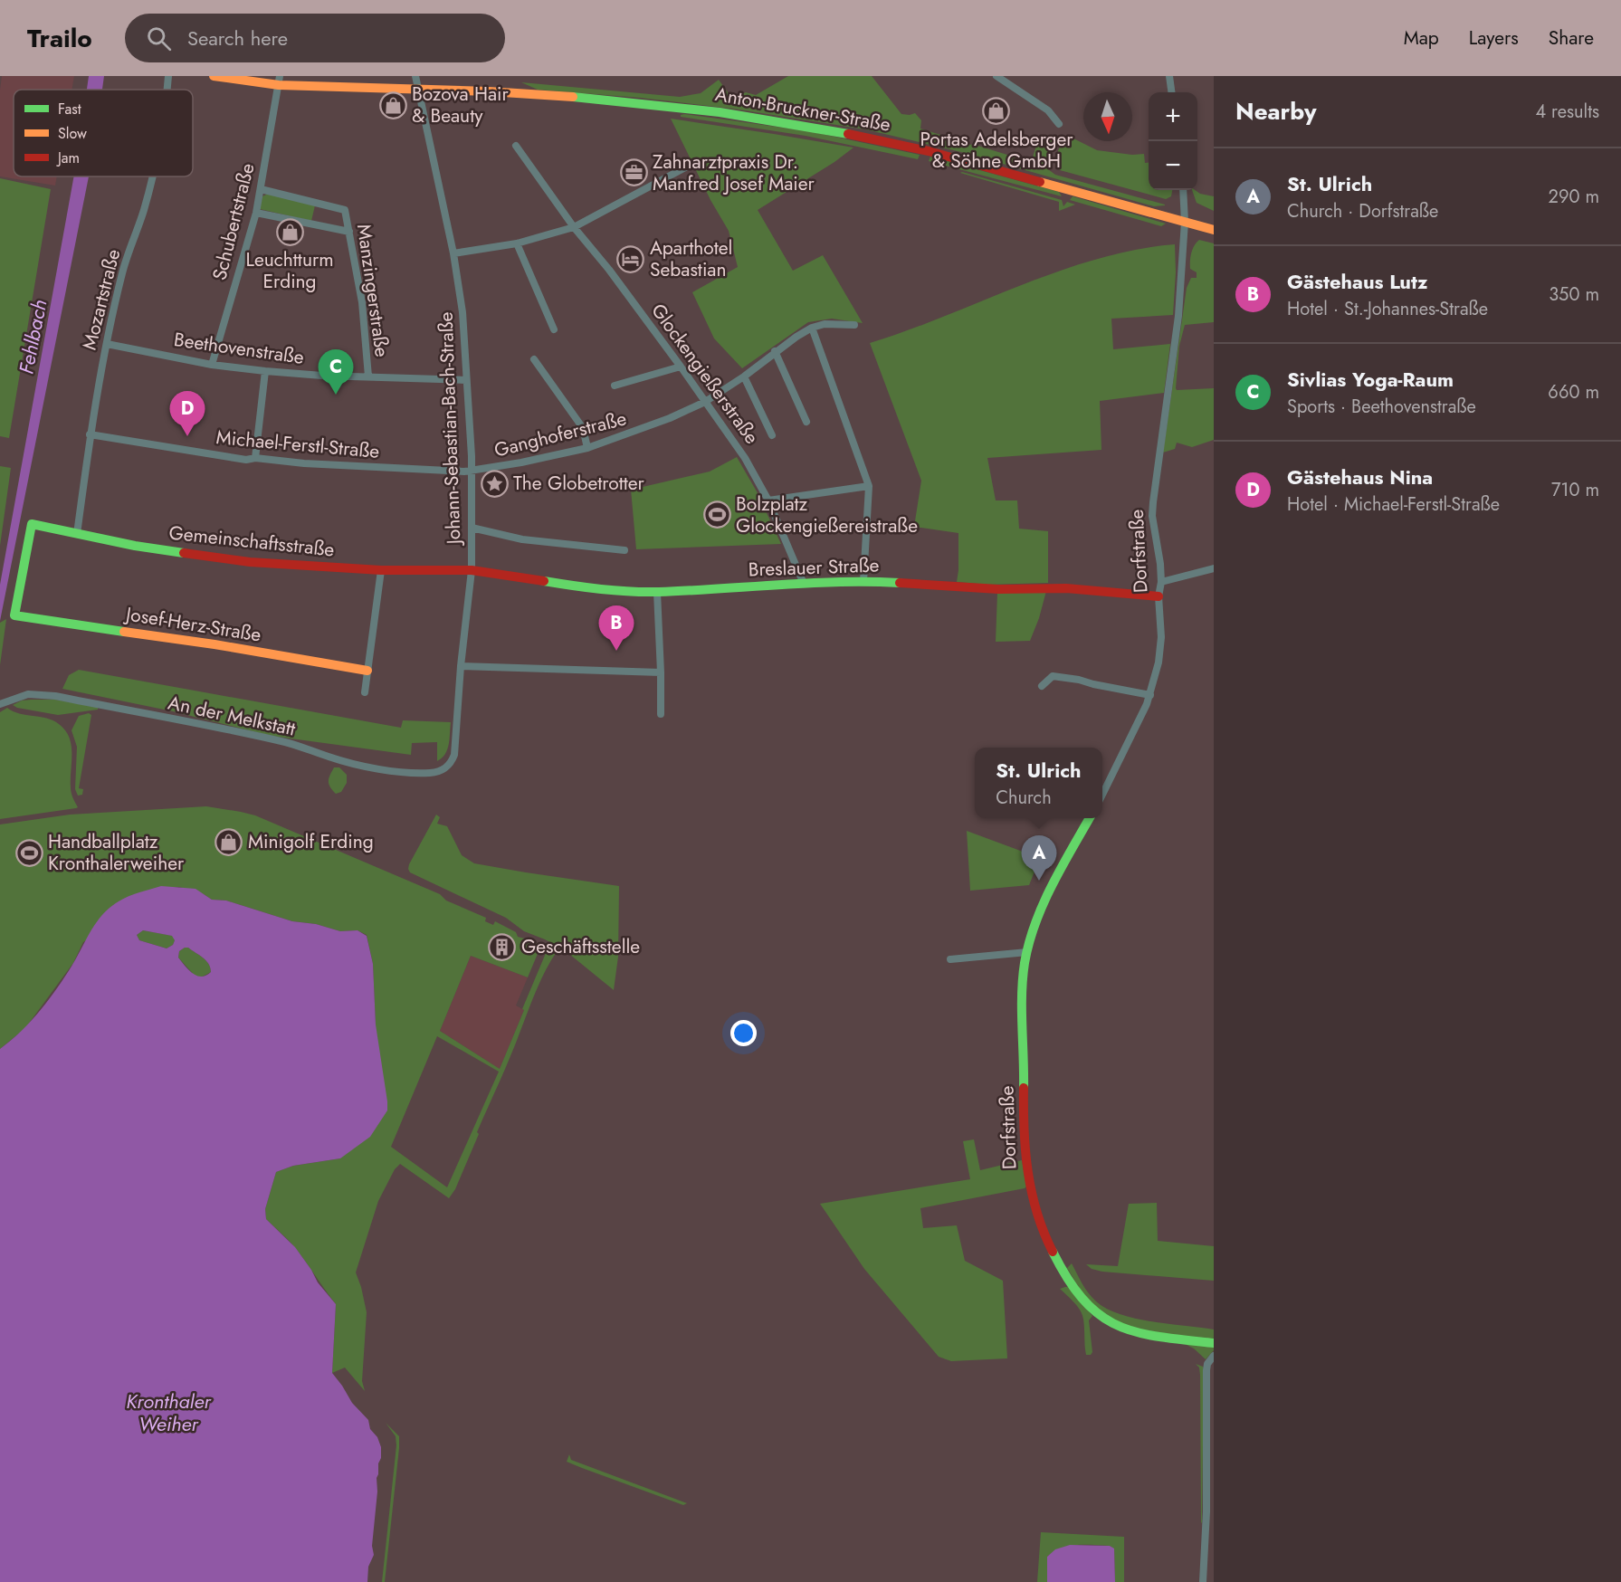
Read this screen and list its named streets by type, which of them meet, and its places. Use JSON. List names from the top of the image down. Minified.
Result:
{"streets":{"street":["Anton-Bruckner-Straße","Schubertstraße","Manzingerstraße","Mozartstraße","Beethovenstraße","Glockengießerstraße","Johann-Sebastian-Bach-Straße","Ganghoferstraße","Michael-Ferstl-Straße","Gemeinschaftsstraße","Dorfstraße","Breslauer Straße","Josef-Herz-Straße","An der Melkstatt"]},"crossings":[["Anton-Bruckner-Straße","Schubertstraße"],["Anton-Bruckner-Straße","Johann-Sebastian-Bach-Straße"],["Anton-Bruckner-Straße","Dorfstraße"],["Schubertstraße","Manzingerstraße"],["Schubertstraße","Beethovenstraße"],["Manzingerstraße","Beethovenstraße"],["Mozartstraße","Beethovenstraße"],["Mozartstraße","Michael-Ferstl-Straße"],["Mozartstraße","Gemeinschaftsstraße"],["Beethovenstraße","Johann-Sebastian-Bach-Straße"],["Glockengießerstraße","Ganghoferstraße"],["Glockengießerstraße","Breslauer Straße"],["Johann-Sebastian-Bach-Straße","Ganghoferstraße"],["Johann-Sebastian-Bach-Straße","Michael-Ferstl-Straße"],["Johann-Sebastian-Bach-Straße","Gemeinschaftsstraße"],["Johann-Sebastian-Bach-Straße","Breslauer Straße"],["Johann-Sebastian-Bach-Straße","An der Melkstatt"],["Ganghoferstraße","Michael-Ferstl-Straße"],["Gemeinschaftsstraße","Breslauer Straße"],["Gemeinschaftsstraße","Josef-Herz-Straße"],["Dorfstraße","Breslauer Straße"]],"water":["Fehlbach","Kronthaler Weiher"],"places":{"shop":["Bozova Hair & Beauty","Portas Adelsberger & Söhne GmbH","Leuchtturm Erding","Minigolf Erding"],"office":["Zahnarztpraxis Dr. Manfred Josef Maier"],"hotel":["Aparthotel Sebastian"],"place":["The Globetrotter"],"sports":["Bolzplatz Glockengießereistraße","Handballplatz Kronthalerweiher"],"building":["Geschäftsstelle"]},"legend":["Fast","Slow","Jam"],"north":"bottom","page":{"header":"Trailo","search":"Search here","nav":["Map","Layers","Share"],"heading":["Nearby","4 results"],"map_buttons":["+","−"],"list":[{"mark":"A","name":"St. Ulrich","note":"Church · Dorfstraße","value":"290 m"},{"mark":"B","name":"Gästehaus Lutz","note":"Hotel · St.-Johannes-Straße","value":"350 m"},{"mark":"C","name":"Sivlias Yoga-Raum","note":"Sports · Beethovenstraße","value":"660 m"},{"mark":"D","name":"Gästehaus Nina","note":"Hotel · Michael-Ferstl-Straße","value":"710 m"}],"pins":["C","D","B","A"],"popup":["St. Ulrich","Church"]}}
